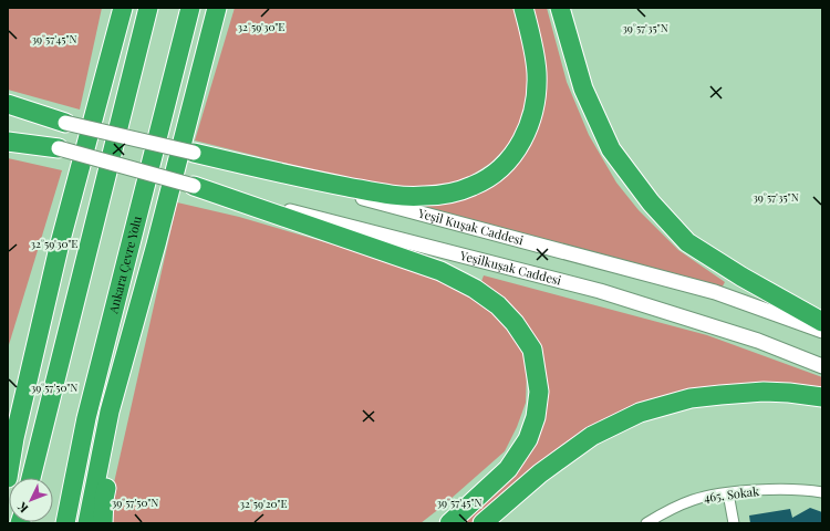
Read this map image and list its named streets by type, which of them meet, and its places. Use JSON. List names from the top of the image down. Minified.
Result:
{"streets":{"highway":["Ankara Çevre Yolu"],"main road":["Yeşil Kuşak Caddesi","Yeşilkuşak Caddesi"],"street":["465. Sokak"]},"north":"bottom left","coordinates":["32°59'30\"E","39°57'35\"N","39°57'45\"N","39°57'50\"N","32°59'20\"E"]}
